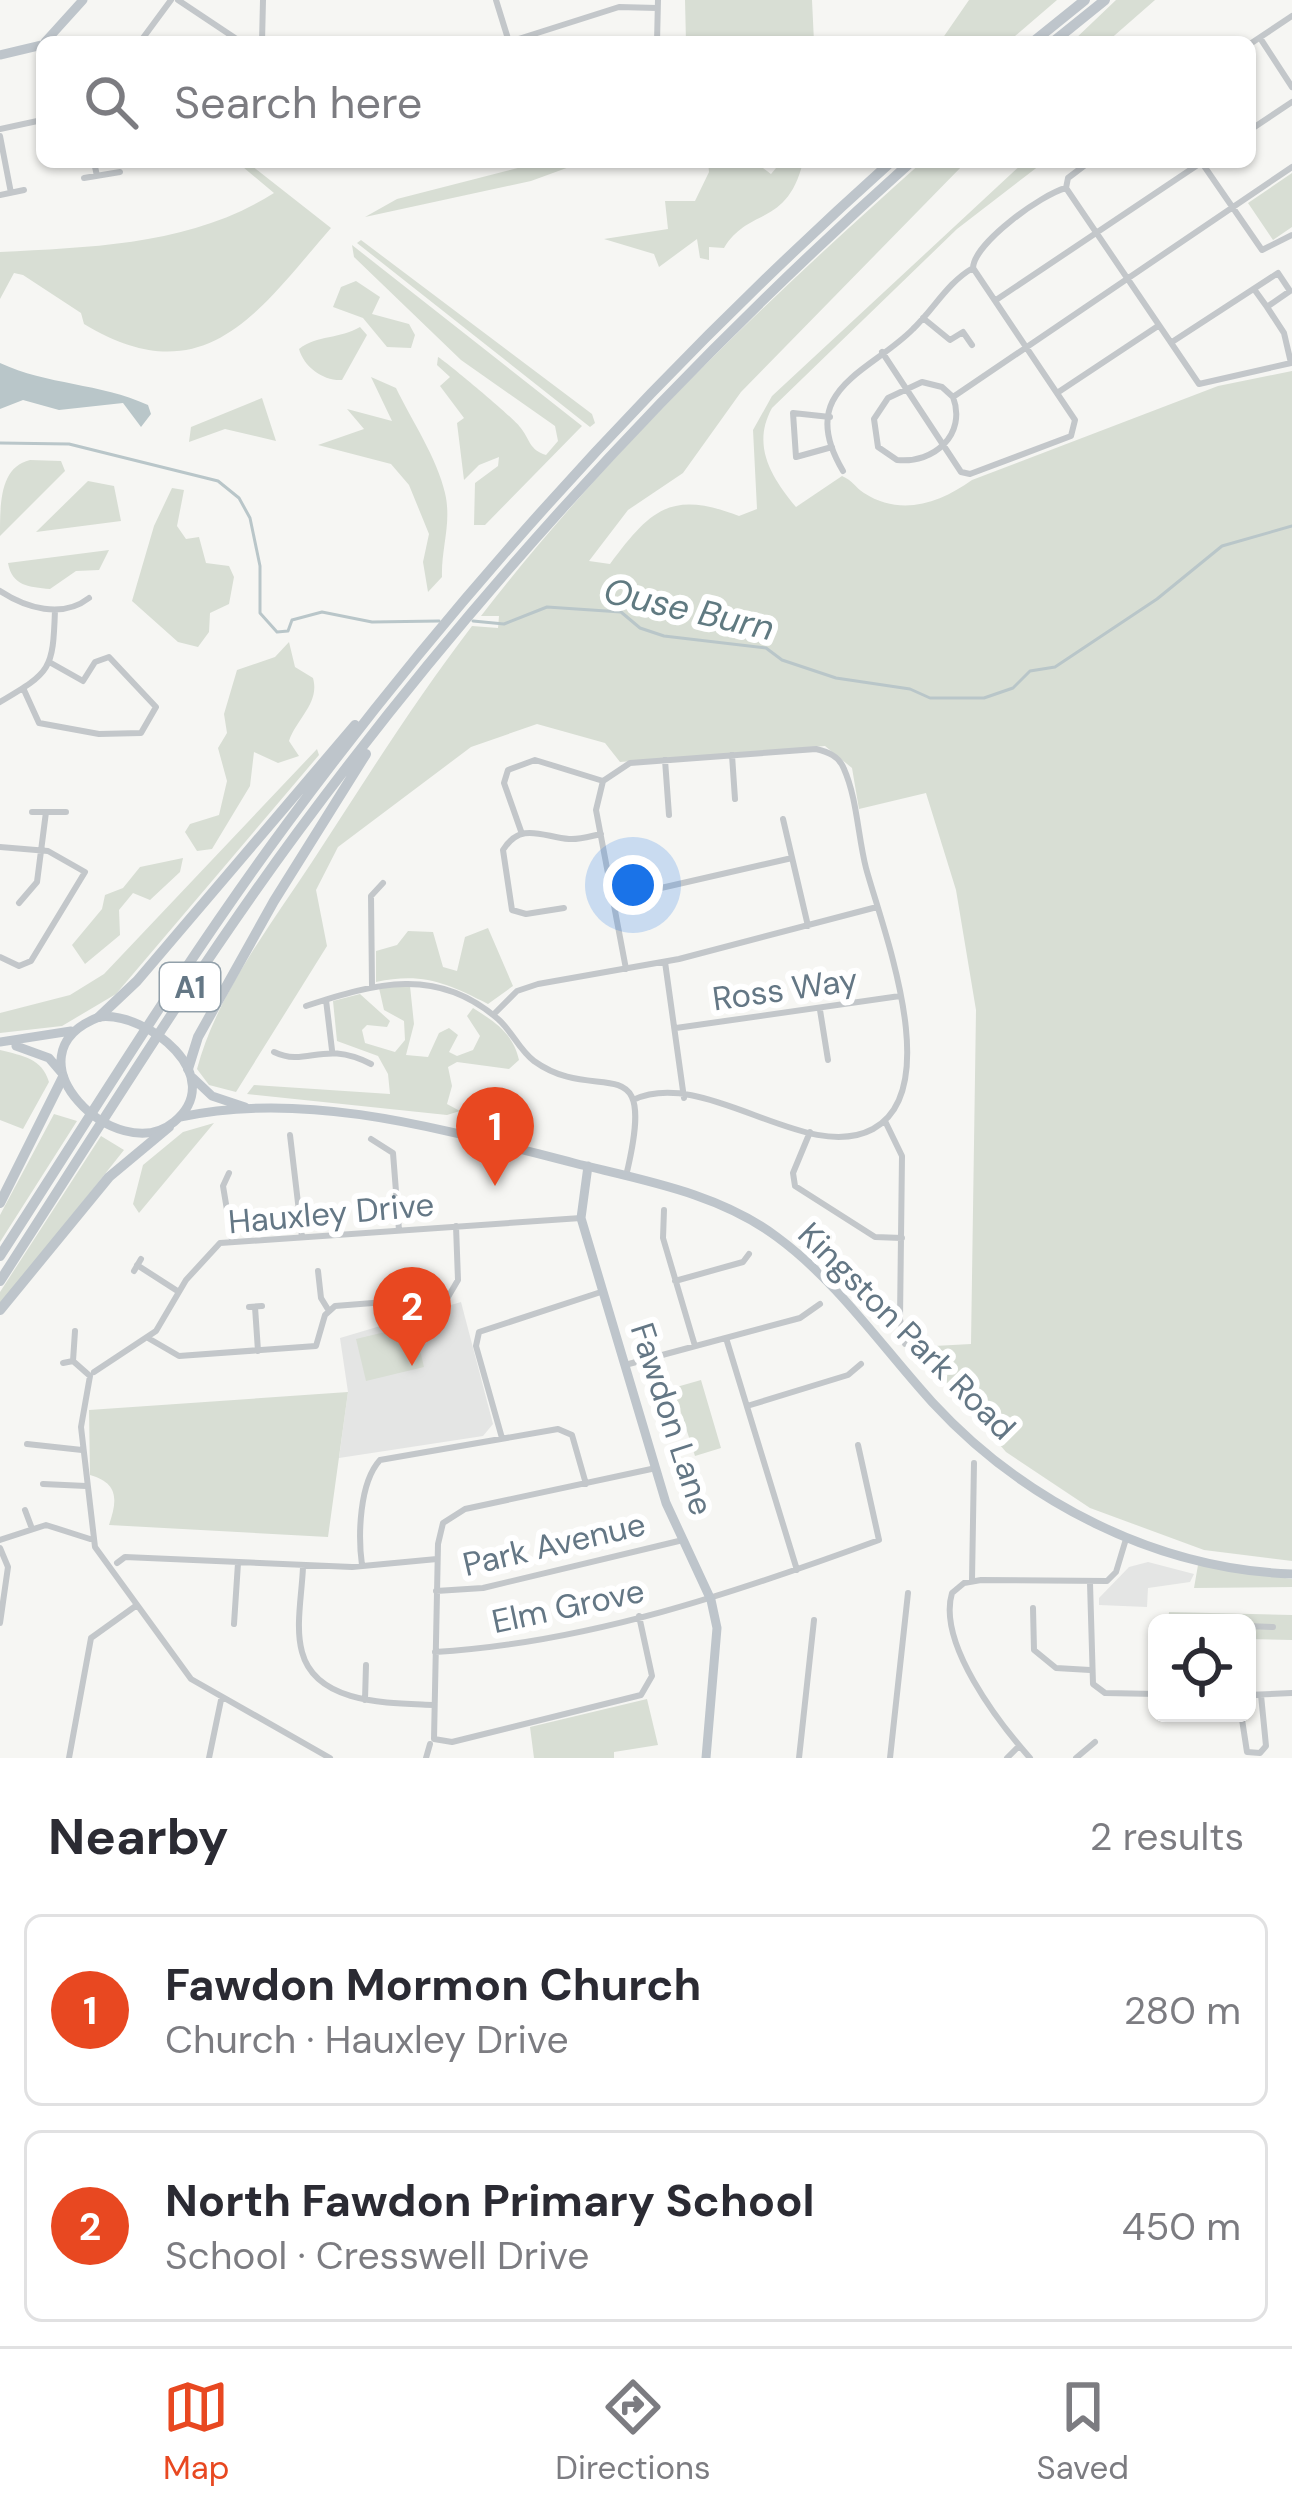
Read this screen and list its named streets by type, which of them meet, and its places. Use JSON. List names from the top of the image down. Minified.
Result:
{"streets":{"highway":["A1"],"street":["Ross Way","Hauxley Drive","Kingston Park Road","Fawdon Lane","Park Avenue","Elm Grove"]},"crossings":[["A1","Kingston Park Road"],["Hauxley Drive","Fawdon Lane"],["Kingston Park Road","Fawdon Lane"],["Fawdon Lane","Park Avenue"],["Fawdon Lane","Elm Grove"]],"water":["Ouse Burn"],"page":{"search":"Search here","pins":["1","2"],"heading":["Nearby","2 results"],"list":[{"mark":"1","name":"Fawdon Mormon Church","note":"Church · Hauxley Drive","value":"280 m"},{"mark":"2","name":"North Fawdon Primary School","note":"School · Cresswell Drive","value":"450 m"}],"nav":["Map","Directions","Saved"]}}
